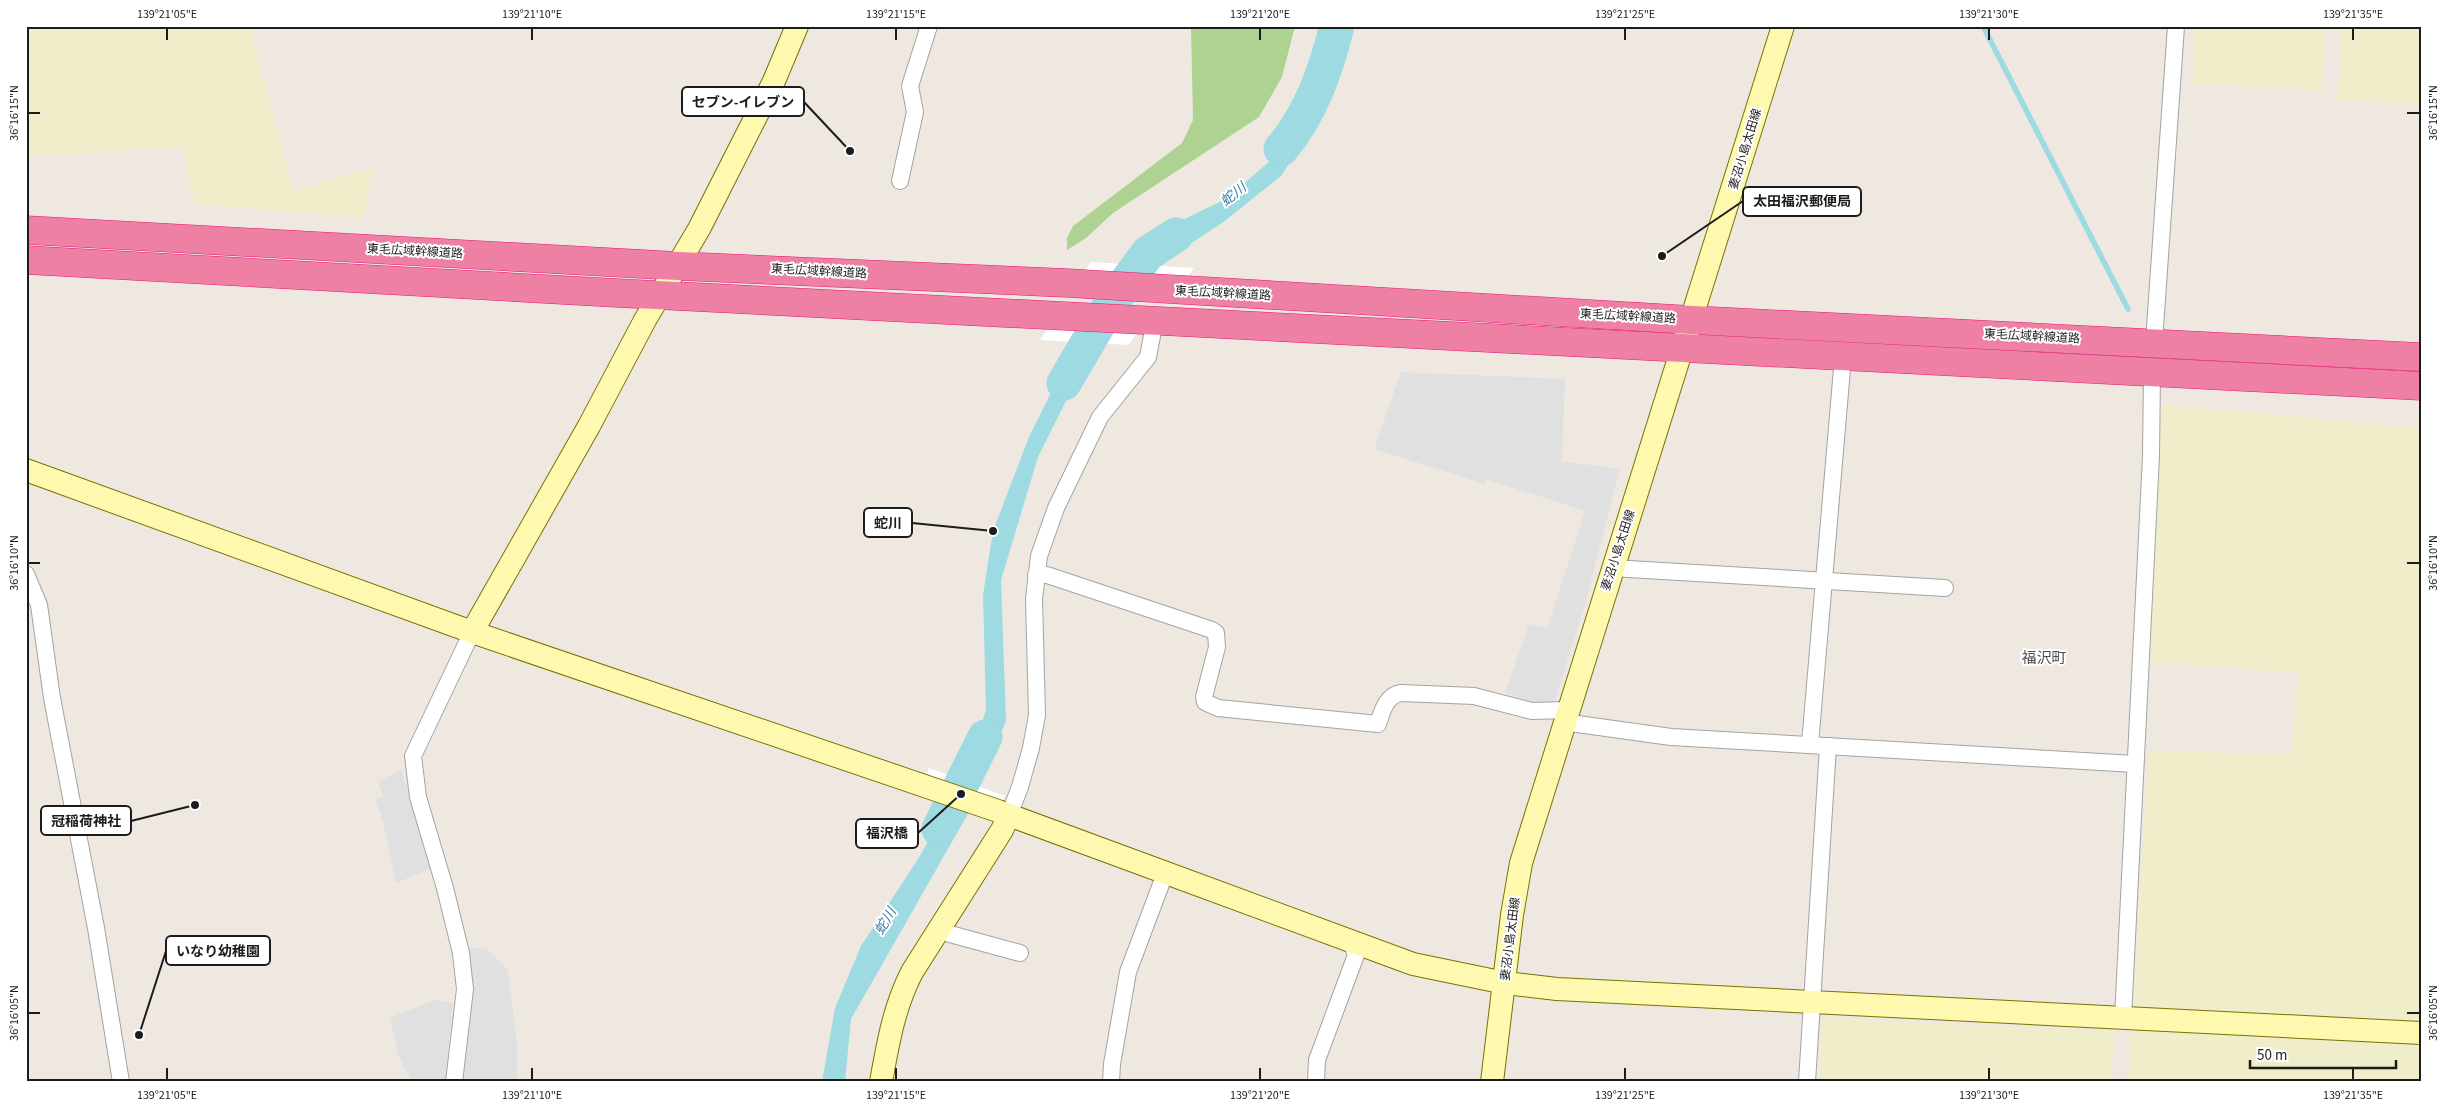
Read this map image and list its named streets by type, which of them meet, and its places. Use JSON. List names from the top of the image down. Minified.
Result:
{"streets":{"highway":["東毛広域幹線道路"],"street":["妻沼小島太田線"]},"crossings":[["妻沼小島太田線","東毛広域幹線道路"]],"districts":["福沢町"],"water":["蛇川"],"places":["セブン-イレブン","太田福沢郵便局","蛇川","福沢橋","冠稲荷神社","いなり幼稚園"],"scale_bar":"50 m","coordinates":["139°21'05\"E","139°21'10\"E","139°21'15\"E","139°21'20\"E","139°21'25\"E","139°21'30\"E","139°21'35\"E","36°16'15\"N","36°16'10\"N","36°16'05\"N"]}
